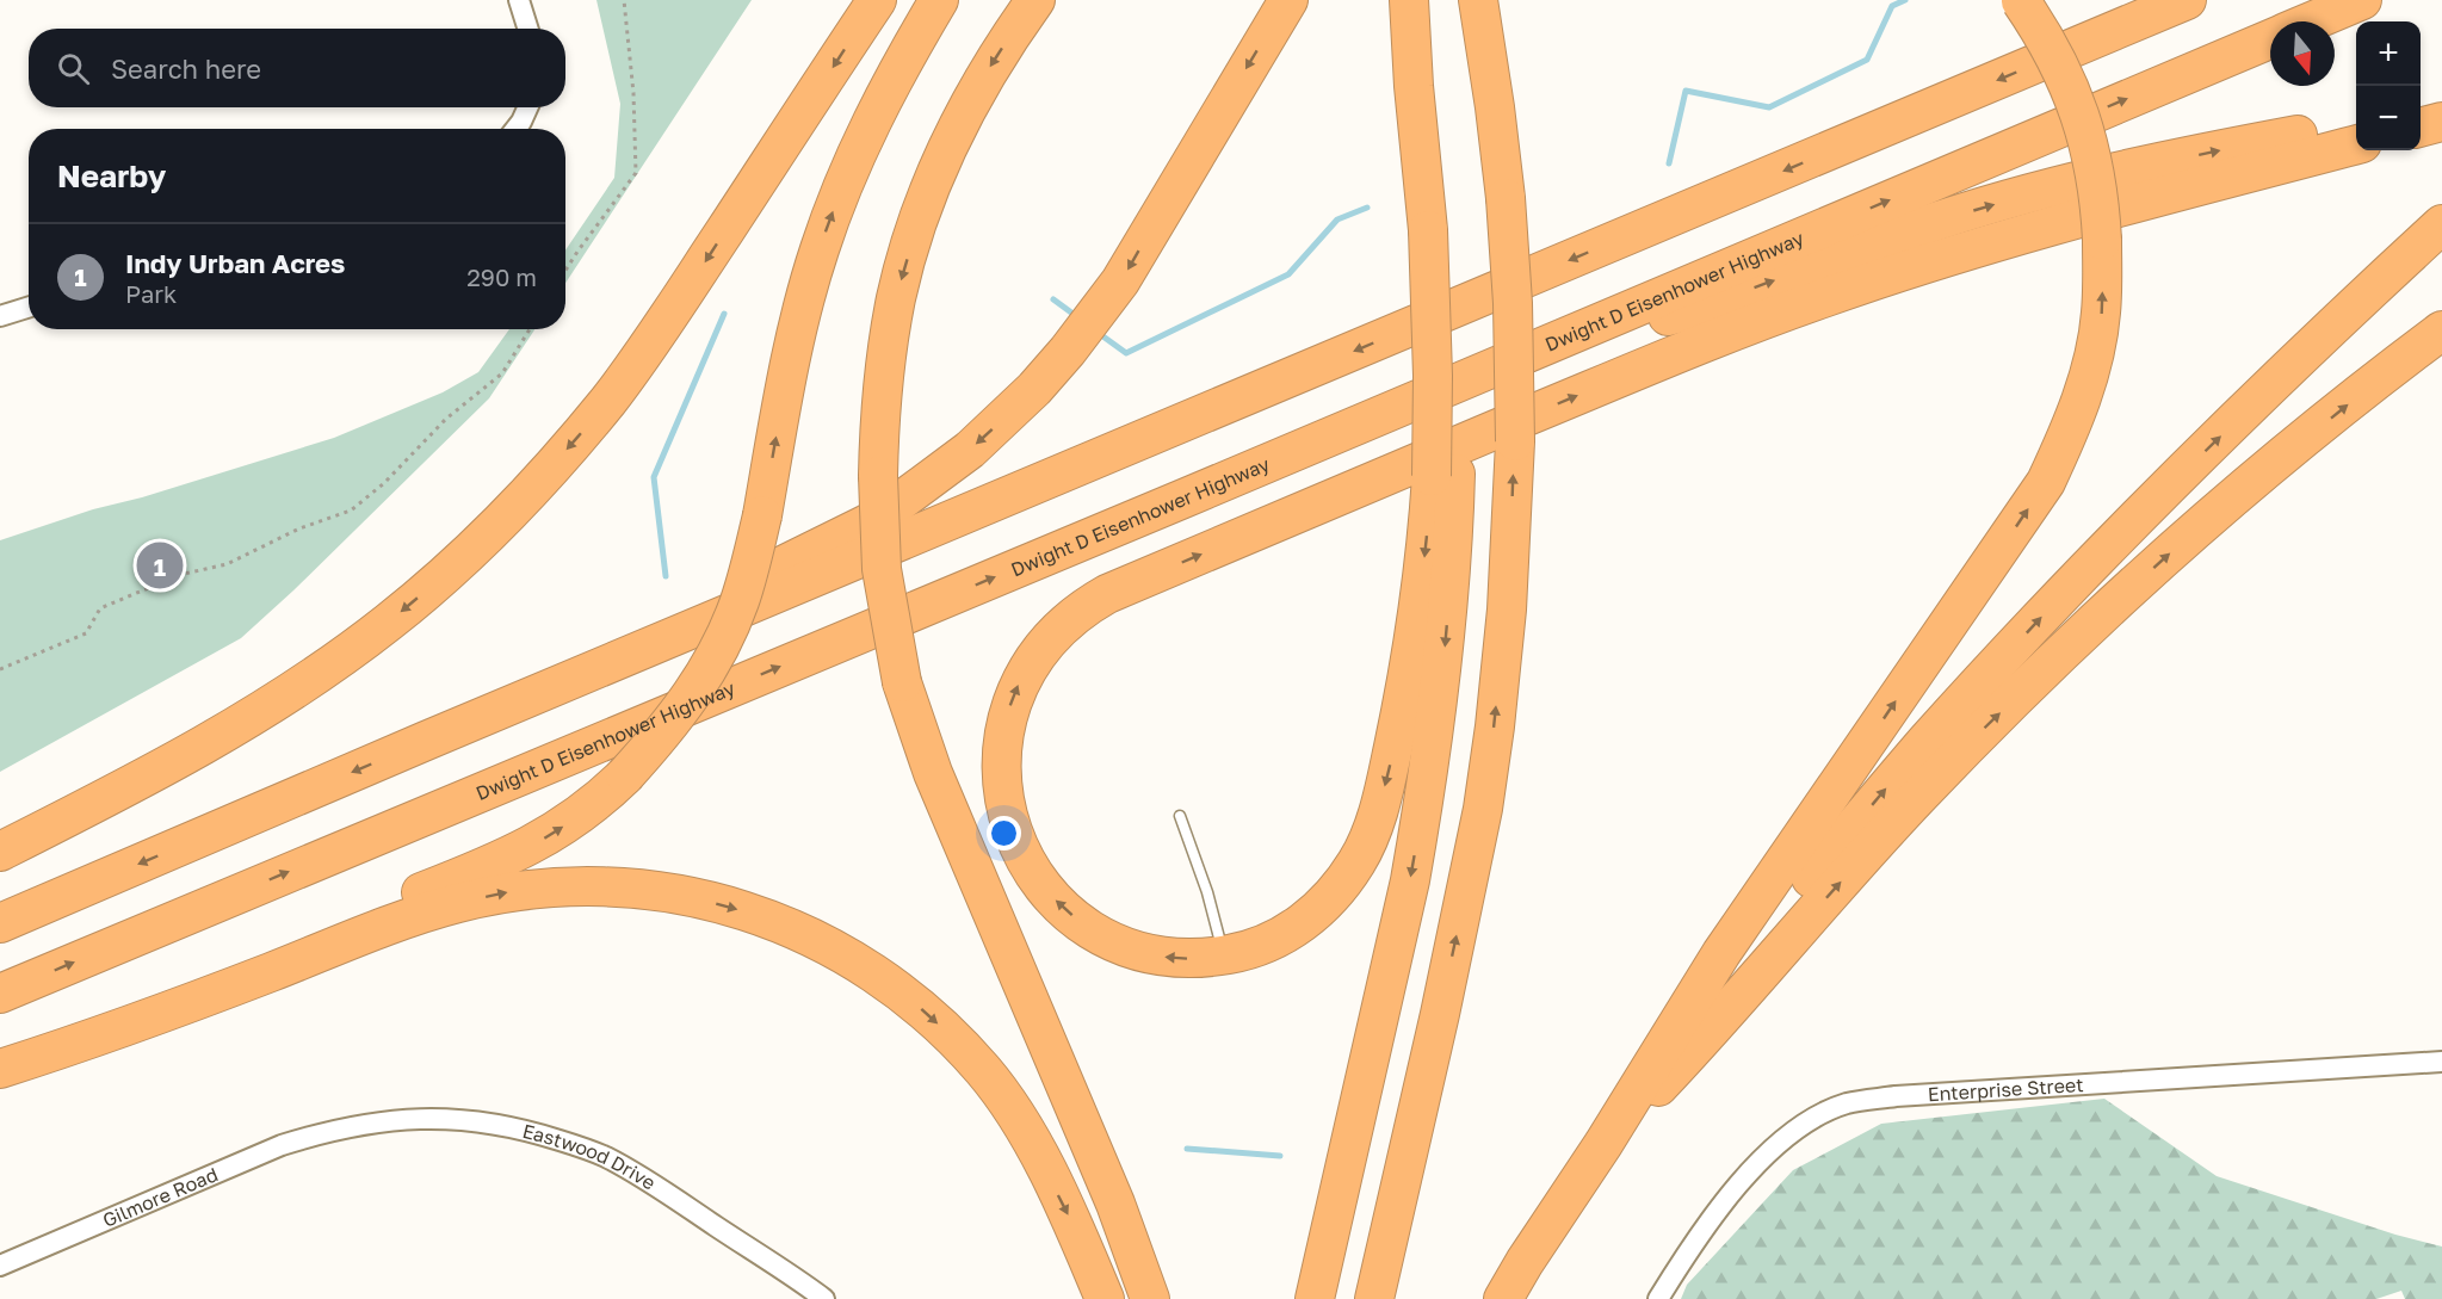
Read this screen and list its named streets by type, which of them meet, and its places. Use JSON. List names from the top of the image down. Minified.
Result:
{"streets":{"highway":["Dwight D Eisenhower Highway"],"street":["Enterprise Street","Eastwood Drive","Gilmore Road"]},"crossings":[["Eastwood Drive","Gilmore Road"]],"north":"bottom","page":{"map_buttons":["+","−"],"search":"Search here","heading":"Nearby","list":[{"mark":"1","name":"Indy Urban Acres","note":"Park","value":"290 m"}],"pins":"1"}}
